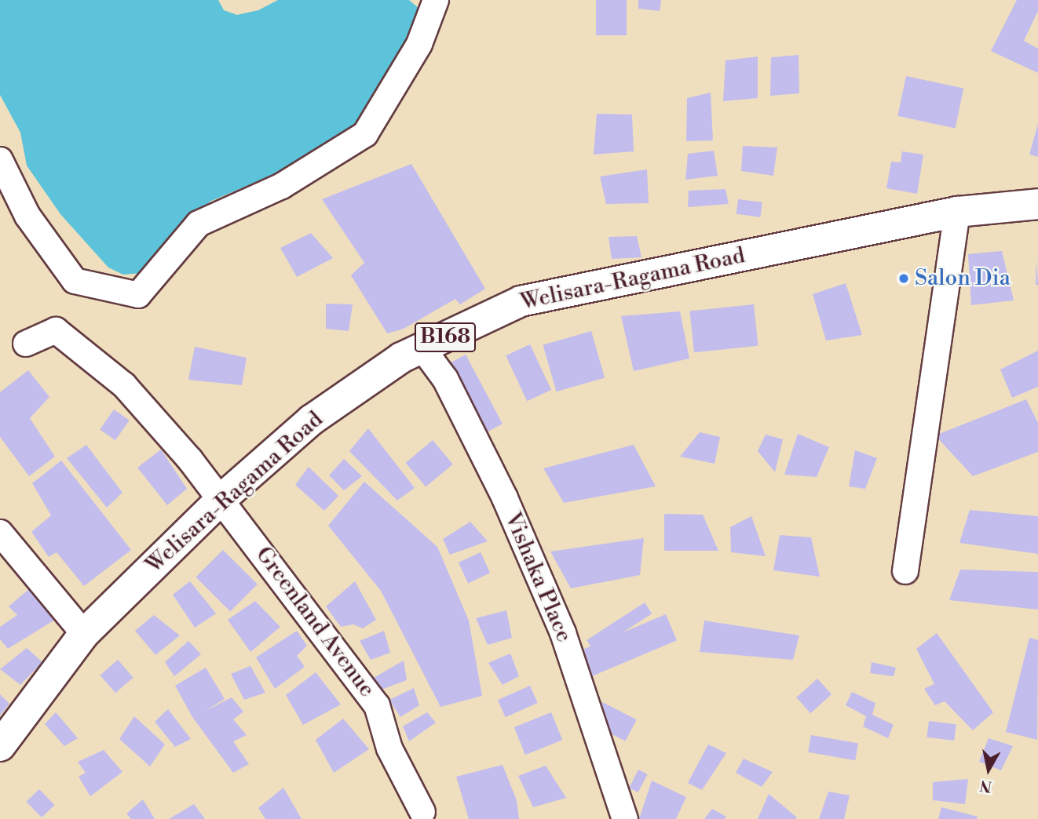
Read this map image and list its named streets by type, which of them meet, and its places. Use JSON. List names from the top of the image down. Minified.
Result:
{"streets":{"main road":["Welisara-Ragama Road","B168"],"street":["Vishaka Place","Greenland Avenue"]},"crossings":[["Welisara-Ragama Road","Vishaka Place"],["Welisara-Ragama Road","Greenland Avenue"]],"places":["Salon Dia"],"north":"bottom"}
